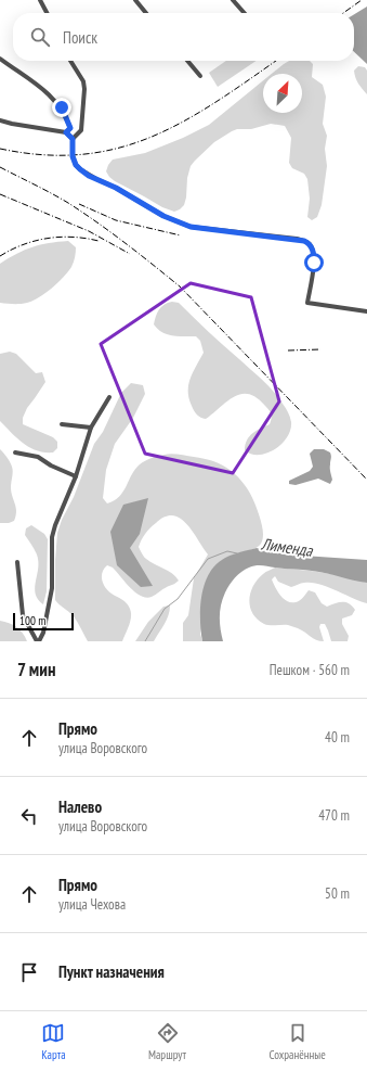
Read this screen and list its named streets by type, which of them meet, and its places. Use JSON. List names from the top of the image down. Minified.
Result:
{"water":["Лименда"],"scale_bar":"100 m","north":"top right","page":{"search":"Поиск","scale":"100 m","heading":["7 мин","Пешком · 560 m"],"list":[["Прямо","улица Воровского","40 m"],["Налево","улица Воровского","470 m"],["Прямо","улица Чехова","50 m"],"Пункт назначения"],"nav":["Карта","Маршрут","Сохранённые"]}}
